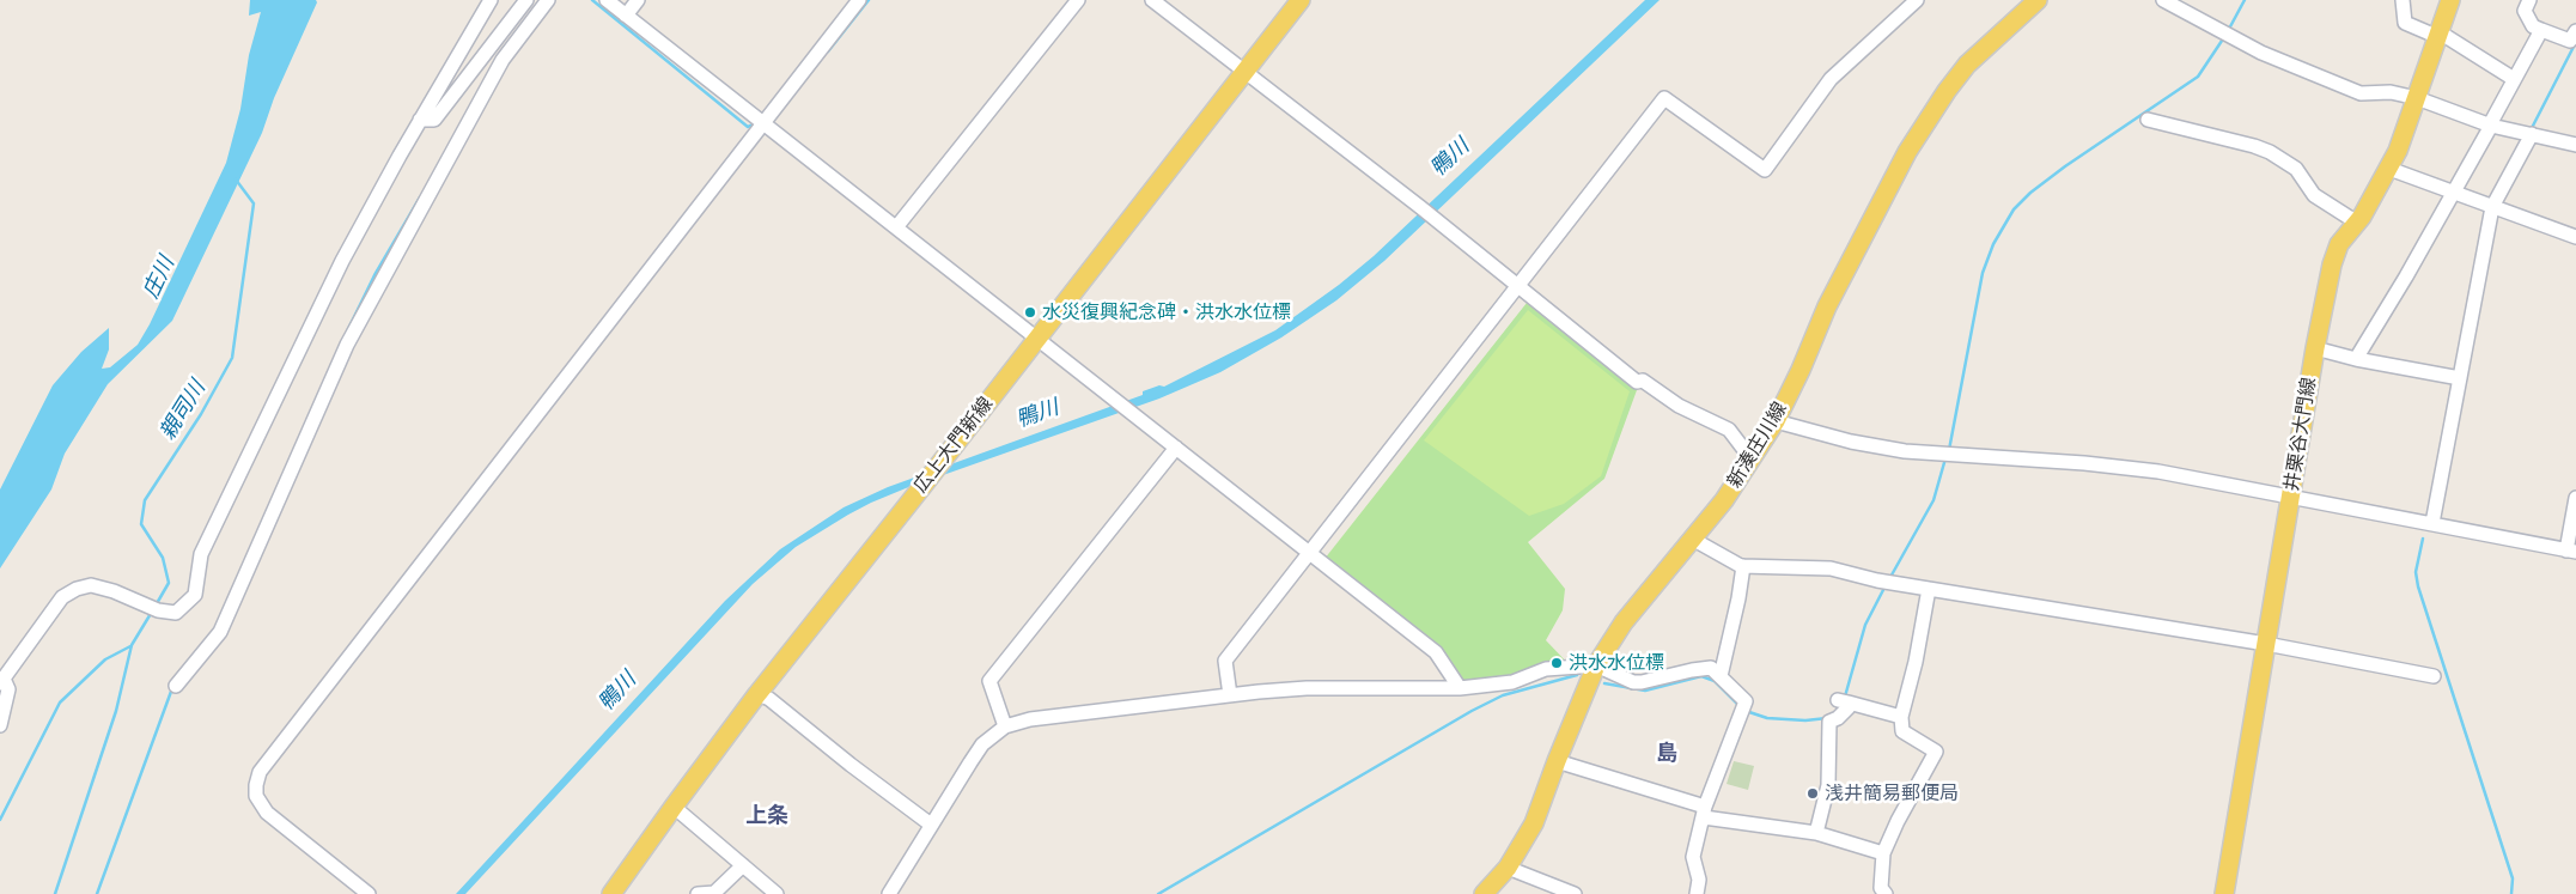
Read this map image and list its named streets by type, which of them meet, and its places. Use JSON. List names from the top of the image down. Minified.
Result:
{"streets":{"main road":["井栗谷大門線","広上大門新線","新湊庄川線"]},"districts":["島","上条"],"water":["鴨川","庄川","親司川"],"places":["水災復興紀念碑・洪水水位標","洪水水位標","浅井簡易郵便局"]}
